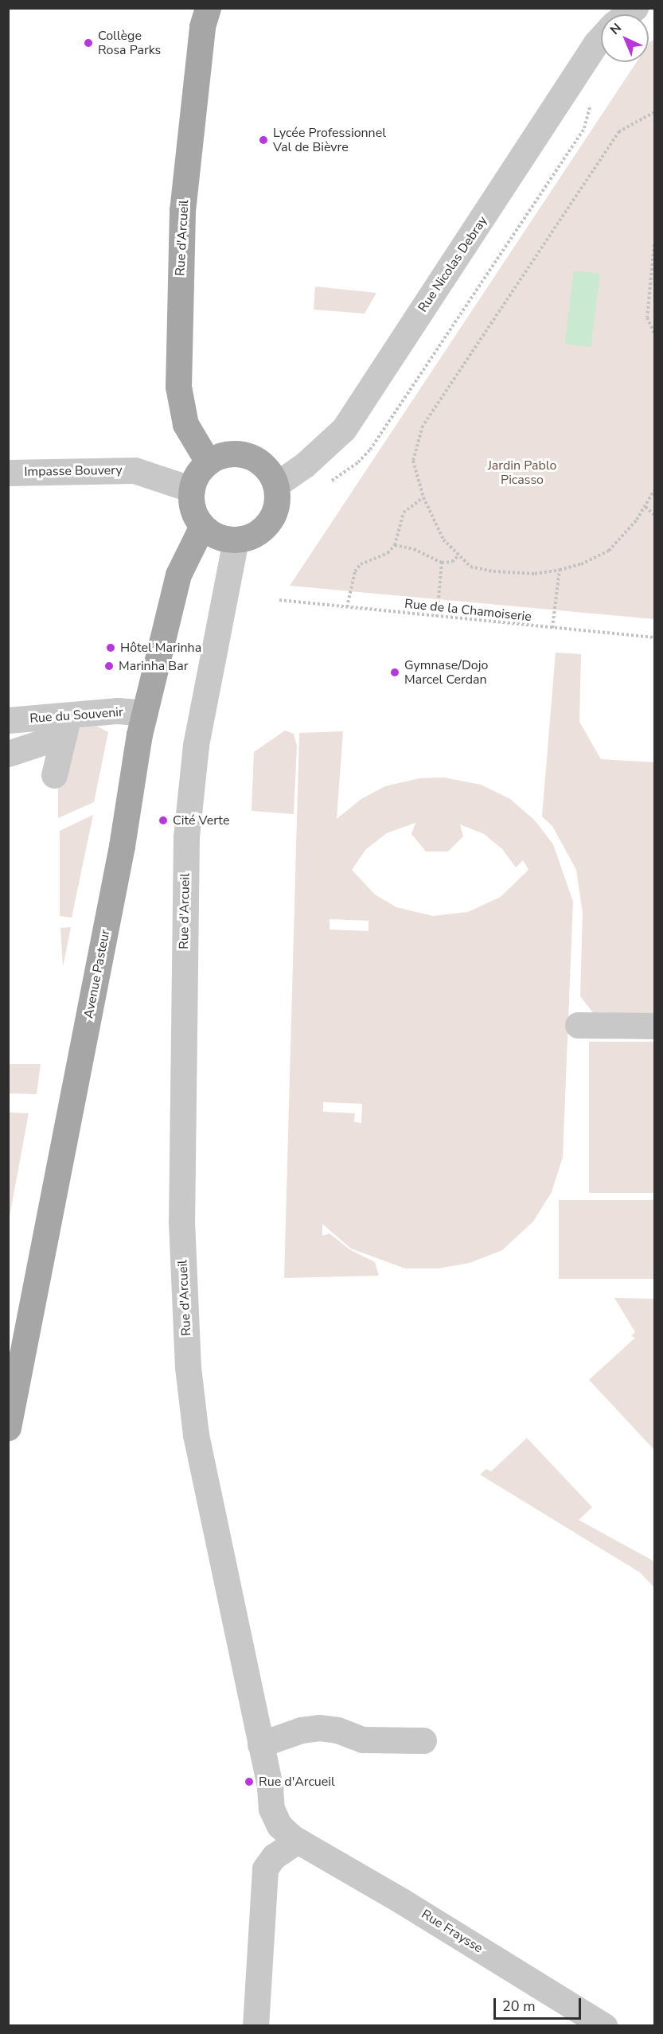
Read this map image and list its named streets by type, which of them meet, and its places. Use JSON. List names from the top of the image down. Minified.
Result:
{"streets":{"main road":["Rue d'Arcueil","Avenue Pasteur"],"street":["Rue Nicolas Debray","Impasse Bouvery","Rue du Souvenir","Rue Fraysse"],"path":["Rue de la Chamoiserie"]},"crossings":[["Rue d'Arcueil","Rue Nicolas Debray"],["Rue d'Arcueil","Impasse Bouvery"],["Rue d'Arcueil","Avenue Pasteur"],["Rue d'Arcueil","Rue Fraysse"],["Rue Nicolas Debray","Impasse Bouvery"],["Rue Nicolas Debray","Avenue Pasteur"],["Impasse Bouvery","Avenue Pasteur"],["Rue du Souvenir","Avenue Pasteur"]],"parks":["Jardin Pablo Picasso"],"places":["Collège Rosa Parks","Lycée Professionnel Val de Bièvre","Hôtel Marinha","Marinha Bar","Gymnase/Dojo Marcel Cerdan","Cité Verte","Rue d'Arcueil"],"scale_bar":"20 m","north":"top left"}
